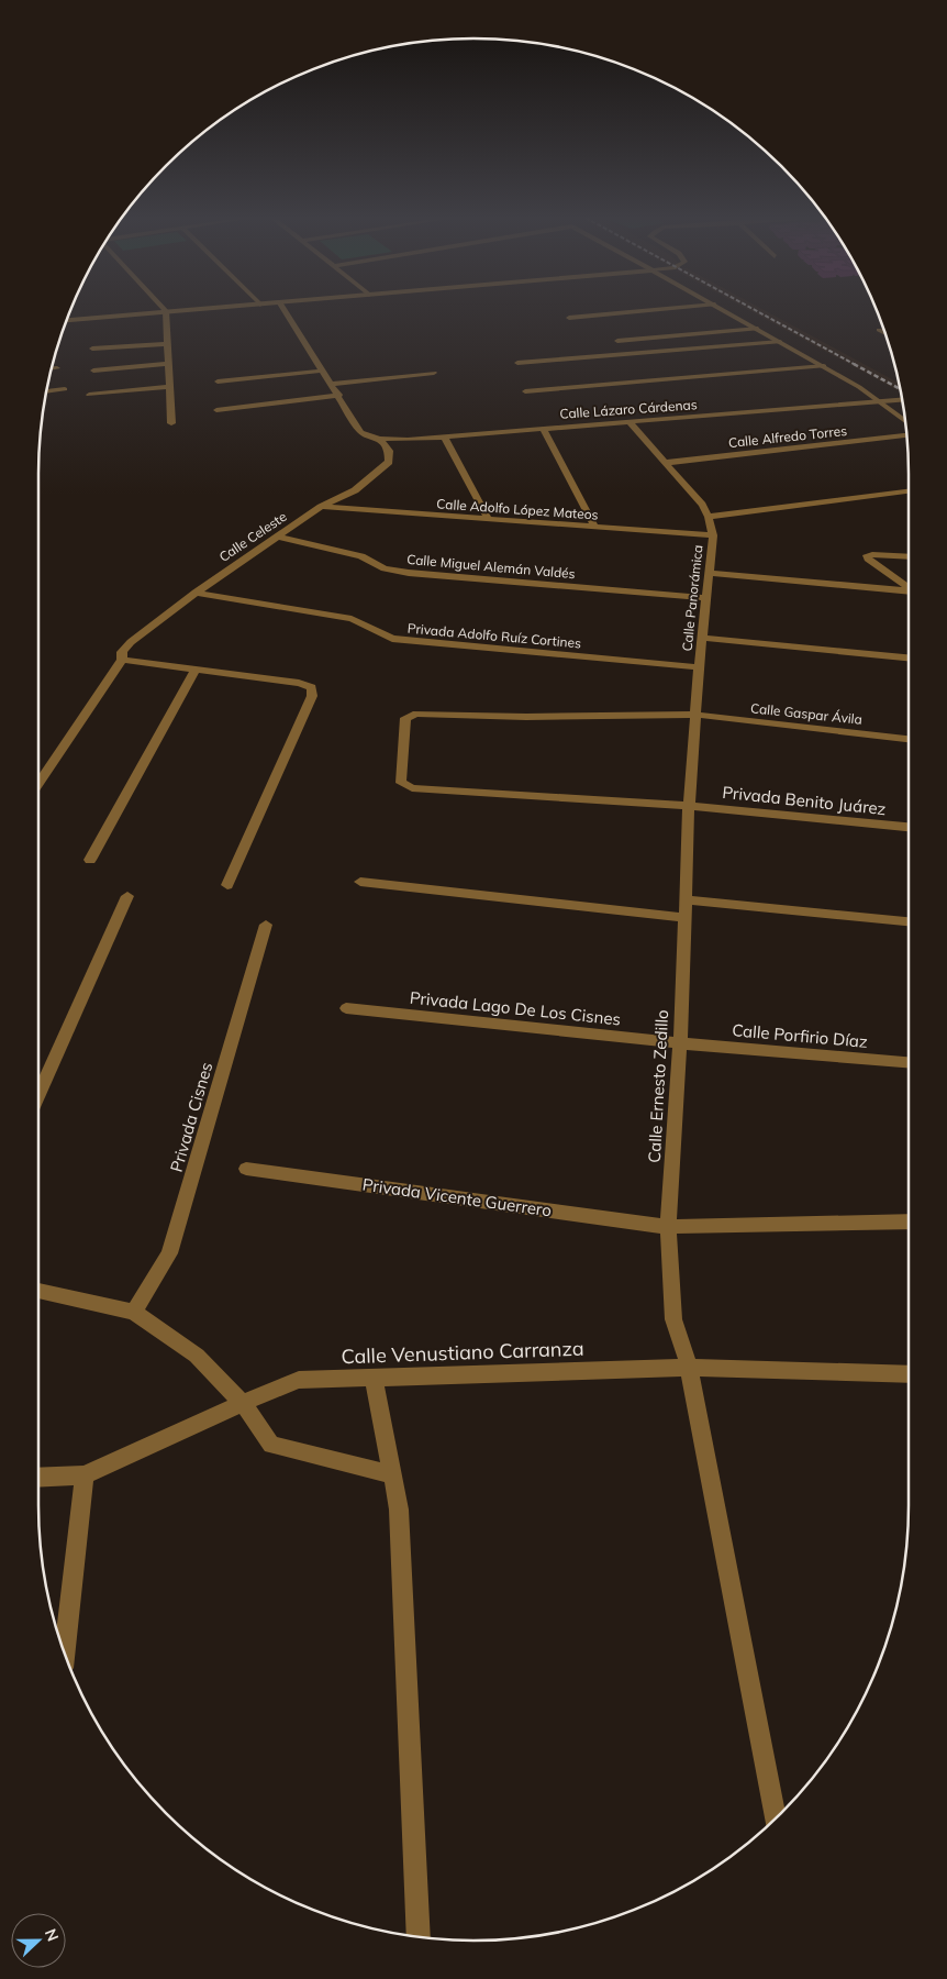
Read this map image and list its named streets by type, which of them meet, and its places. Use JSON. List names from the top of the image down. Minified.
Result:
{"streets":{"street":["Calle Lázaro Cárdenas","Calle Alfredo Torres","Calle Adolfo López Mateos","Calle Celeste","Calle Miguel Alemán Valdés","Calle Panorámica","Privada Adolfo Ruíz Cortines","Calle Gaspar Ávila","Privada Benito Juárez","Privada Lago De Los Cisnes","Calle Porfirio Díaz","Calle Ernesto Zedillo","Privada Cisnes","Privada Vicente Guerrero","Calle Venustiano Carranza"]},"crossings":[["Calle Lázaro Cárdenas","Calle Celeste"],["Calle Lázaro Cárdenas","Calle Panorámica"],["Calle Alfredo Torres","Calle Panorámica"],["Calle Adolfo López Mateos","Calle Celeste"],["Calle Adolfo López Mateos","Calle Panorámica"],["Calle Celeste","Calle Miguel Alemán Valdés"],["Calle Celeste","Privada Adolfo Ruíz Cortines"],["Calle Miguel Alemán Valdés","Calle Panorámica"],["Calle Panorámica","Privada Adolfo Ruíz Cortines"],["Calle Panorámica","Calle Gaspar Ávila"],["Calle Panorámica","Privada Benito Juárez"],["Calle Panorámica","Calle Ernesto Zedillo"],["Calle Gaspar Ávila","Privada Benito Juárez"],["Privada Benito Juárez","Calle Ernesto Zedillo"],["Privada Lago De Los Cisnes","Calle Porfirio Díaz"],["Privada Lago De Los Cisnes","Calle Ernesto Zedillo"],["Calle Porfirio Díaz","Calle Ernesto Zedillo"],["Calle Ernesto Zedillo","Privada Vicente Guerrero"],["Calle Ernesto Zedillo","Calle Venustiano Carranza"]],"north":"right"}
